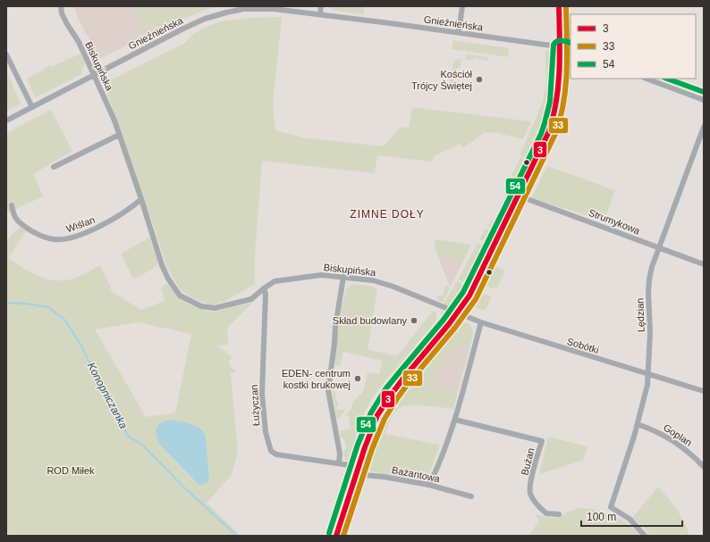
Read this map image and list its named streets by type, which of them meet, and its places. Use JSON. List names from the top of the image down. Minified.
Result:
{"streets":{"street":["Gnieźnieńska","Biskupińska","Strumykowa","Wiślan","Lędzian","Sobótki","Łużyczan","Goplan","Bużan","Bażantowa"]},"crossings":[["Gnieźnieńska","Biskupińska"],["Biskupińska","Wiślan"],["Biskupińska","Sobótki"],["Biskupińska","Łużyczan"],["Strumykowa","Lędzian"],["Lędzian","Sobótki"],["Lędzian","Goplan"],["Łużyczan","Bażantowa"]],"districts":["ZIMNE DOŁY"],"water":["Konopniczanka"],"parks":["ROD Miłek"],"places":["Kościół Trójcy Świętej","Skład budowlany","EDEN- centrum kostki brukowej"],"lines":["transit line 3","transit line 33","transit line 54"],"legend":["3","33","54"],"scale_bar":"100 m"}
